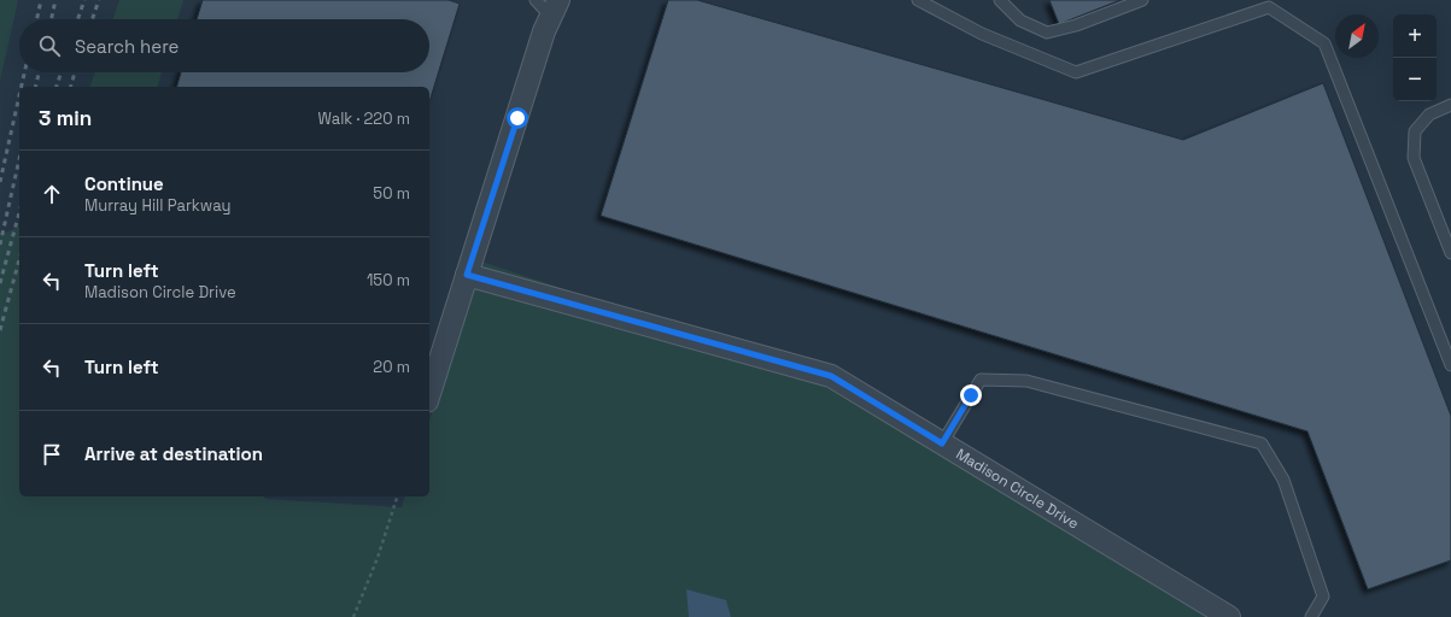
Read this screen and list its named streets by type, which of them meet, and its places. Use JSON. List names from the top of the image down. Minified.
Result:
{"streets":{"street":["Madison Circle Drive"]},"north":"top right","page":{"map_buttons":["+","−"],"search":"Search here","heading":["3 min","Walk · 220 m"],"list":[["Continue","Murray Hill Parkway","50 m"],["Turn left","Madison Circle Drive","150 m"],["Turn left","20 m"],"Arrive at destination"]}}
